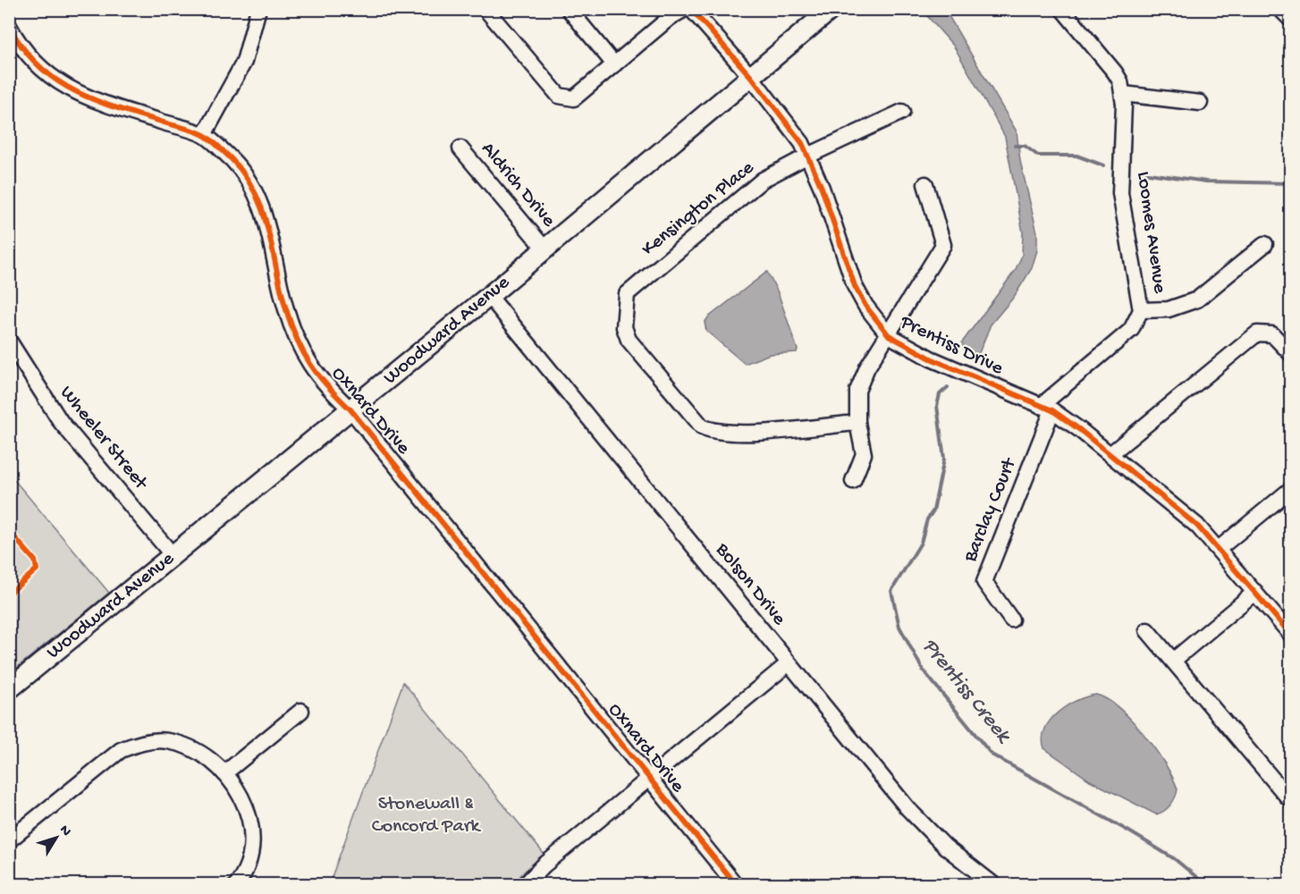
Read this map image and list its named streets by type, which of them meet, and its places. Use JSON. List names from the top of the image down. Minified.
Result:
{"streets":{"main road":["Woodward Avenue"],"street":["Aldrich Drive","Kensington Place","Loomes Avenue","Prentiss Drive","Oxnard Drive","Wheeler Street","Barclay Court","Bolson Drive"]},"crossings":[["Aldrich Drive","Woodward Avenue"],["Kensington Place","Prentiss Drive"],["Loomes Avenue","Prentiss Drive"],["Loomes Avenue","Barclay Court"],["Woodward Avenue","Prentiss Drive"],["Woodward Avenue","Oxnard Drive"],["Woodward Avenue","Wheeler Street"],["Woodward Avenue","Bolson Drive"],["Prentiss Drive","Barclay Court"]],"water":["Prentiss Creek"],"parks":["Stonewall & Concord Park"],"north":"top right"}
